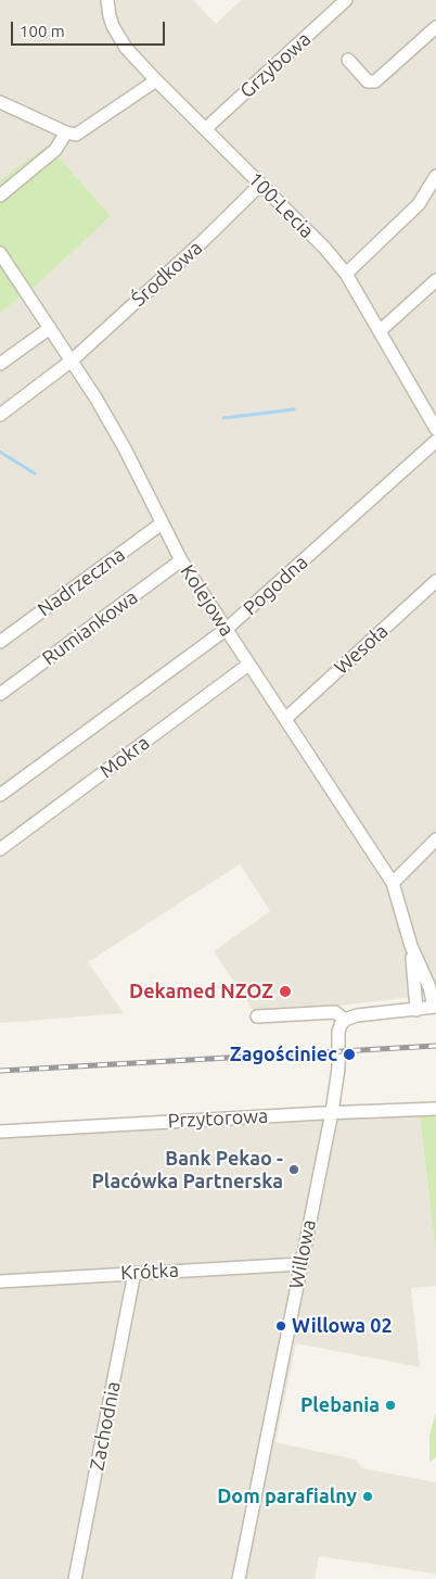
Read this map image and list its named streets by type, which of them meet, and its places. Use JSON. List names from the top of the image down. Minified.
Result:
{"streets":{"street":["Grzybowa","100-Lecia","Środkowa","Nadrzeczna","Pogodna","Kolejowa","Rumiankowa","Wesoła","Mokra","Przytorowa","Willowa","Krótka","Zachodnia"]},"crossings":[["Grzybowa","100-Lecia"],["100-Lecia","Środkowa"],["Środkowa","Kolejowa"],["Nadrzeczna","Kolejowa"],["Pogodna","Kolejowa"],["Kolejowa","Rumiankowa"],["Kolejowa","Wesoła"],["Kolejowa","Mokra"],["Przytorowa","Willowa"],["Willowa","Krótka"],["Krótka","Zachodnia"]],"places":["Dekamed NZOZ","Zagościniec","Bank Pekao - Placówka Partnerska","Willowa 02","Plebania","Dom parafialny"],"scale_bar":"100 m"}
